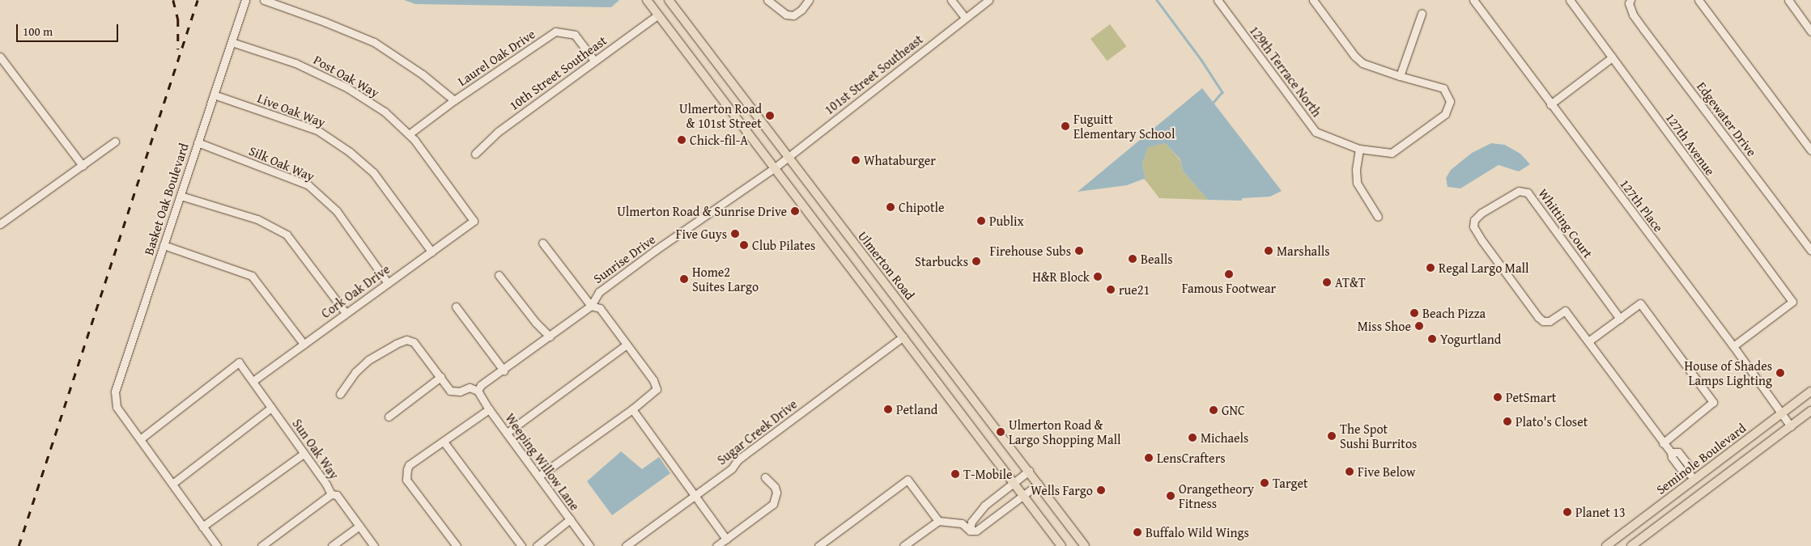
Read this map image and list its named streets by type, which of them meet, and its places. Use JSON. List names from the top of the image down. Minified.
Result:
{"streets":{"main road":["Ulmerton Road","Seminole Boulevard"],"street":["Laurel Oak Drive","129th Terrace North","10th Street Southeast","101st Street Southeast","Post Oak Way","Live Oak Way","Edgewater Drive","127th Avenue","Silk Oak Way","Basket Oak Boulevard","127th Place","Whitting Court","Sunrise Drive","Cork Oak Drive","Sugar Creek Drive","Sun Oak Way","Weeping Willow Lane"]},"crossings":[["Laurel Oak Drive","10th Street Southeast"],["Laurel Oak Drive","Post Oak Way"],["101st Street Southeast","Sunrise Drive"],["101st Street Southeast","Ulmerton Road"],["Post Oak Way","Basket Oak Boulevard"],["Post Oak Way","Cork Oak Drive"],["Live Oak Way","Basket Oak Boulevard"],["Live Oak Way","Cork Oak Drive"],["127th Avenue","127th Place"],["Silk Oak Way","Basket Oak Boulevard"],["Silk Oak Way","Cork Oak Drive"],["Basket Oak Boulevard","Sun Oak Way"],["127th Place","Seminole Boulevard"],["Sunrise Drive","Weeping Willow Lane"],["Cork Oak Drive","Sun Oak Way"]],"places":["Ulmerton Road & 101st Street","Fuguitt Elementary School","Chick-fil-A","Whataburger","Chipotle","Ulmerton Road & Sunrise Drive","Publix","Five Guys","Club Pilates","Firehouse Subs","Marshalls","Bealls","Starbucks","Regal Largo Mall","Famous Footwear","H&R Block","Home2 Suites Largo","AT&T","rue21","Beach Pizza","Miss Shoe","Yogurtland","House of Shades Lamps Lighting","PetSmart","Petland","GNC","Plato's Closet","Ulmerton Road & Largo Shopping Mall","The Spot Sushi Burritos","Michaels","LensCrafters","Five Below","T-Mobile","Target","Wells Fargo","Orangetheory Fitness","Planet 13","Buffalo Wild Wings"],"scale_bar":"100 m"}
